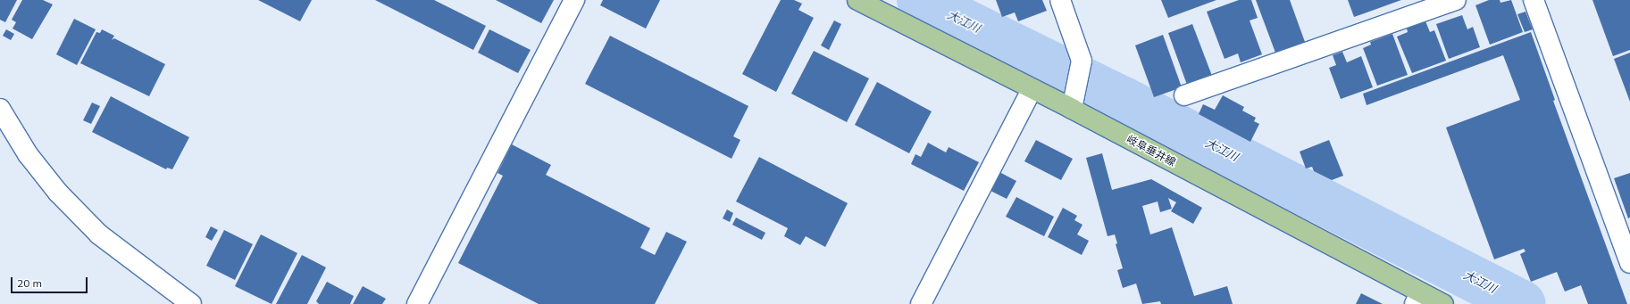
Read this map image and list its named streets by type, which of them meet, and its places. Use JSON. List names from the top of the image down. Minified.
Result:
{"streets":{"main road":["岐阜垂井線"]},"water":["大江川"],"scale_bar":"20 m"}
